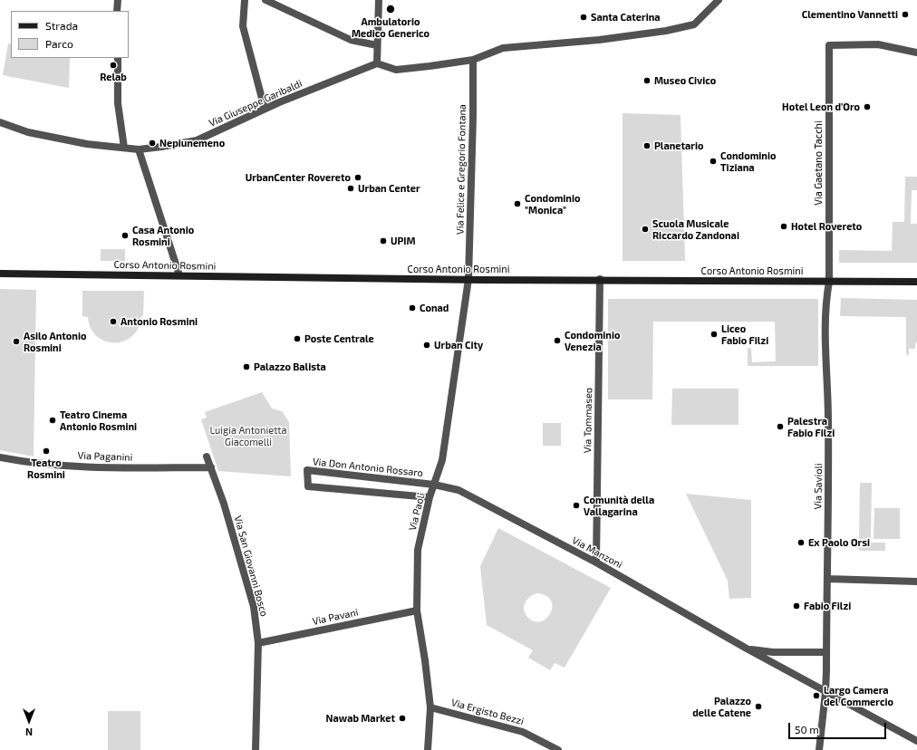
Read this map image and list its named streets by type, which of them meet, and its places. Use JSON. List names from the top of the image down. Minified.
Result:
{"streets":{"main road":["Corso Antonio Rosmini"],"street":["Via Giuseppe Garibaldi","Via Gaetano Tacchi","Via Felice e Gregorio Fontana","Via Tommaseo","Via Paganini","Via Don Antonio Rossaro","Via Savioli","Via Paoli","Via Manzoni","Via San Giovanni Bosco","Via Pavani","Via Ergisto Bezzi"]},"crossings":[["Via Gaetano Tacchi","Corso Antonio Rosmini"],["Via Gaetano Tacchi","Via Savioli"],["Via Felice e Gregorio Fontana","Corso Antonio Rosmini"],["Via Felice e Gregorio Fontana","Via Paoli"],["Corso Antonio Rosmini","Via Tommaseo"],["Corso Antonio Rosmini","Via Savioli"],["Corso Antonio Rosmini","Via Paoli"],["Via Tommaseo","Via Manzoni"],["Via Paganini","Via San Giovanni Bosco"],["Via Don Antonio Rossaro","Via Paoli"],["Via Don Antonio Rossaro","Via Manzoni"],["Via Savioli","Via Manzoni"],["Via Paoli","Via Manzoni"],["Via Paoli","Via Pavani"],["Via Paoli","Via Ergisto Bezzi"],["Via San Giovanni Bosco","Via Pavani"]],"parks":["Luigia Antonietta Giacomelli"],"places":["Ambulatorio Medico Generico","Clementino Vannetti","Santa Caterina","Relab","Museo Civico","Hotel Leon d'Oro","Nepiunemeno","Planetario","Condominio Tiziana","UrbanCenter Rovereto","Urban Center","Condominio \"Monica\"","Hotel Rovereto","Scuola Musicale Riccardo Zandonai","Casa Antonio Rosmini","UPIM","Conad","Antonio Rosmini","Liceo Fabio Filzi","Poste Centrale","Condominio Venezia","Asilo Antonio Rosmini","Urban City","Palazzo Balista","Teatro Cinema Antonio Rosmini","Palestra Fabio Filzi","Teatro Rosmini","Comunità della Vallagarina","Ex Paolo Orsi","Fabio Filzi","Largo Camera del Commercio","Palazzo delle Catene","Nawab Market"],"legend":["Strada","Parco"],"scale_bar":"50 m","north":"bottom"}
